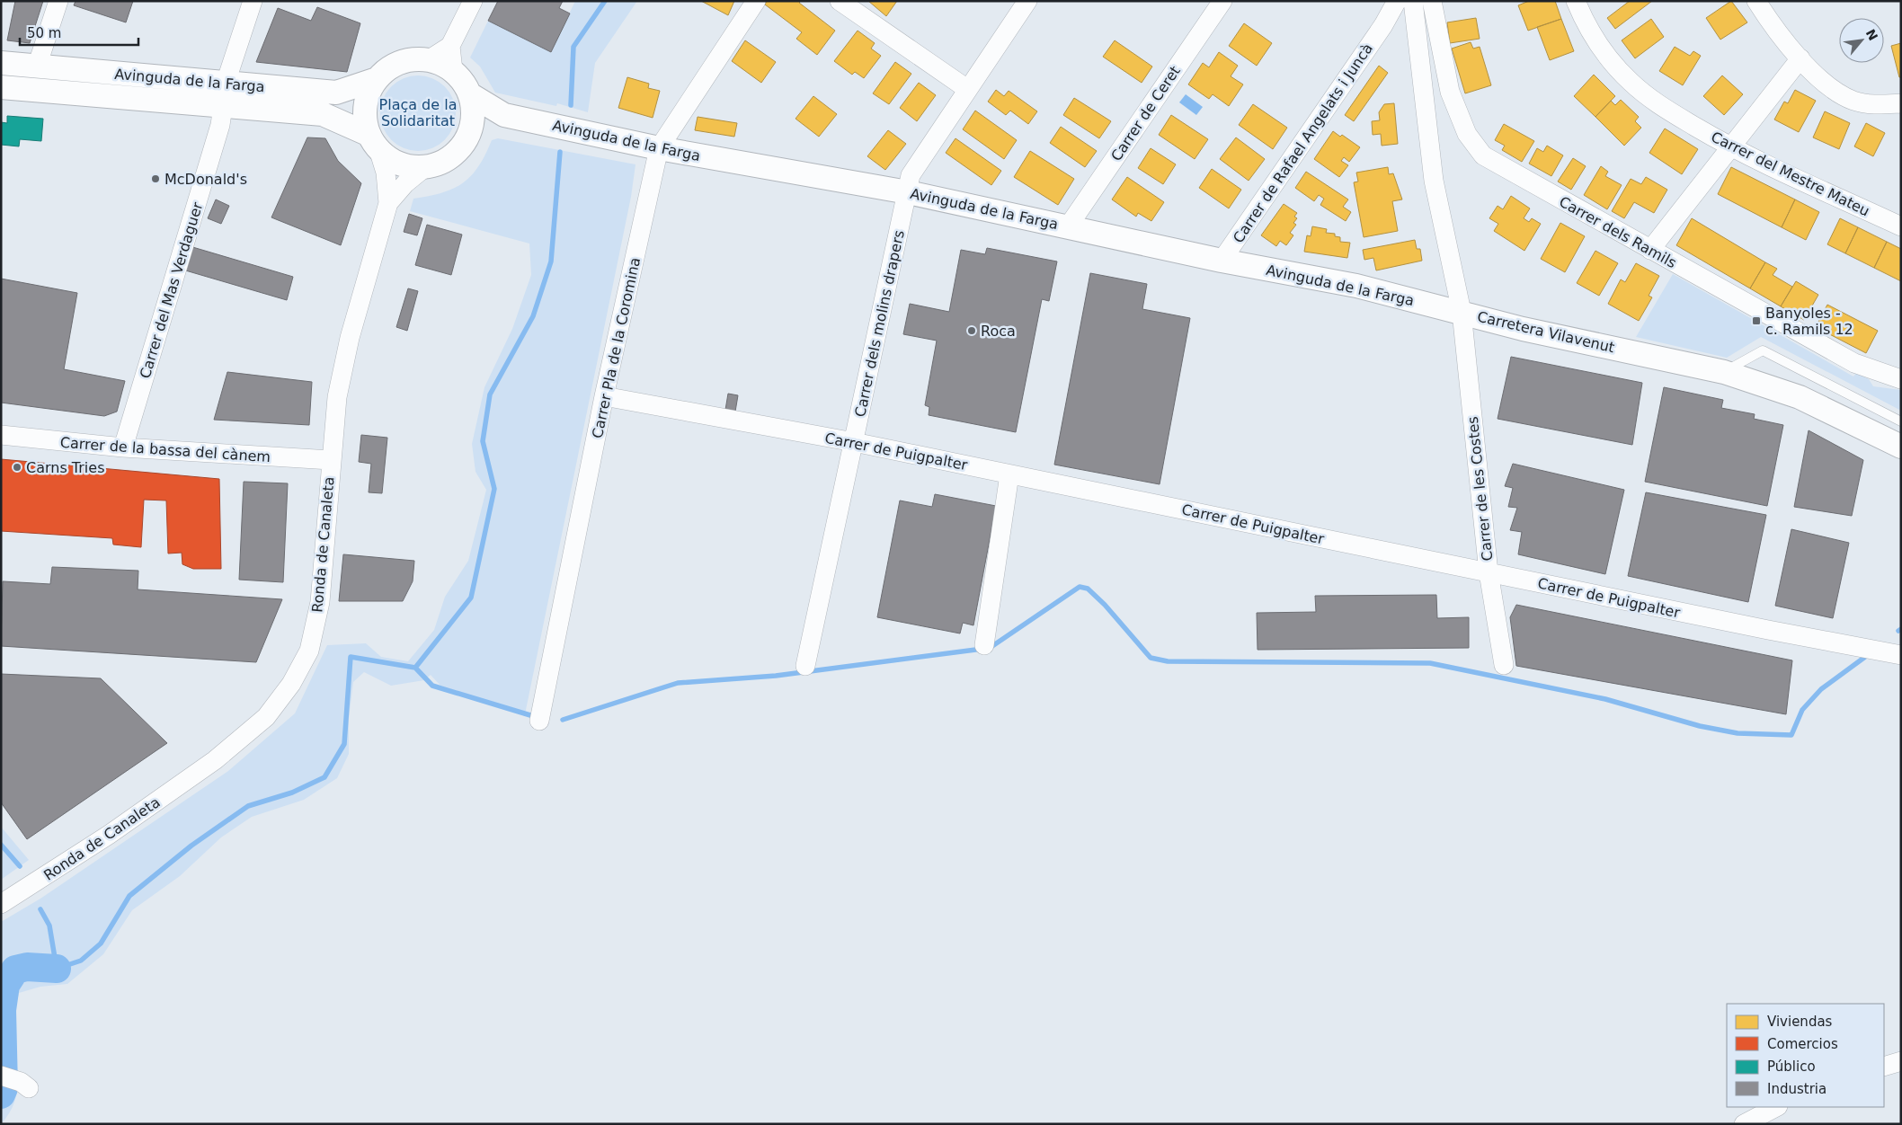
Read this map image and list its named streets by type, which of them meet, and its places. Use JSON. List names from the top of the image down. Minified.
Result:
{"streets":{"street":["Avinguda de la Farga","Carrer de Ceret","Carrer de Rafael Angelats i Juncà","Carrer del Mestre Mateu","Carrer dels Ramils","Carrer del Mas Verdaguer","Carrer dels molins drapers","Carretera Vilavenut","Carrer Pla de la Coromina","Carrer de la bassa del cànem","Carrer de Puigpalter","Carrer de les Costes","Ronda de Canaleta"]},"crossings":[["Avinguda de la Farga","Carrer de Ceret"],["Avinguda de la Farga","Carrer de Rafael Angelats i Juncà"],["Avinguda de la Farga","Carrer del Mas Verdaguer"],["Avinguda de la Farga","Carrer dels molins drapers"],["Avinguda de la Farga","Carretera Vilavenut"],["Avinguda de la Farga","Carrer Pla de la Coromina"],["Avinguda de la Farga","Carrer de les Costes"],["Avinguda de la Farga","Ronda de Canaleta"],["Carrer del Mas Verdaguer","Carrer de la bassa del cànem"],["Carrer dels molins drapers","Carrer de Puigpalter"],["Carretera Vilavenut","Carrer de les Costes"],["Carrer Pla de la Coromina","Carrer de Puigpalter"],["Carrer de la bassa del cànem","Ronda de Canaleta"],["Carrer de Puigpalter","Carrer de les Costes"]],"parks":["Plaça de la Solidaritat"],"places":{"other":["McDonald's","Roca","Carns Tries"],"transit":["Banyoles - c. Ramils 12"]},"legend":["Viviendas","Comercios","Público","Industria"],"scale_bar":"50 m","north":"top right"}
